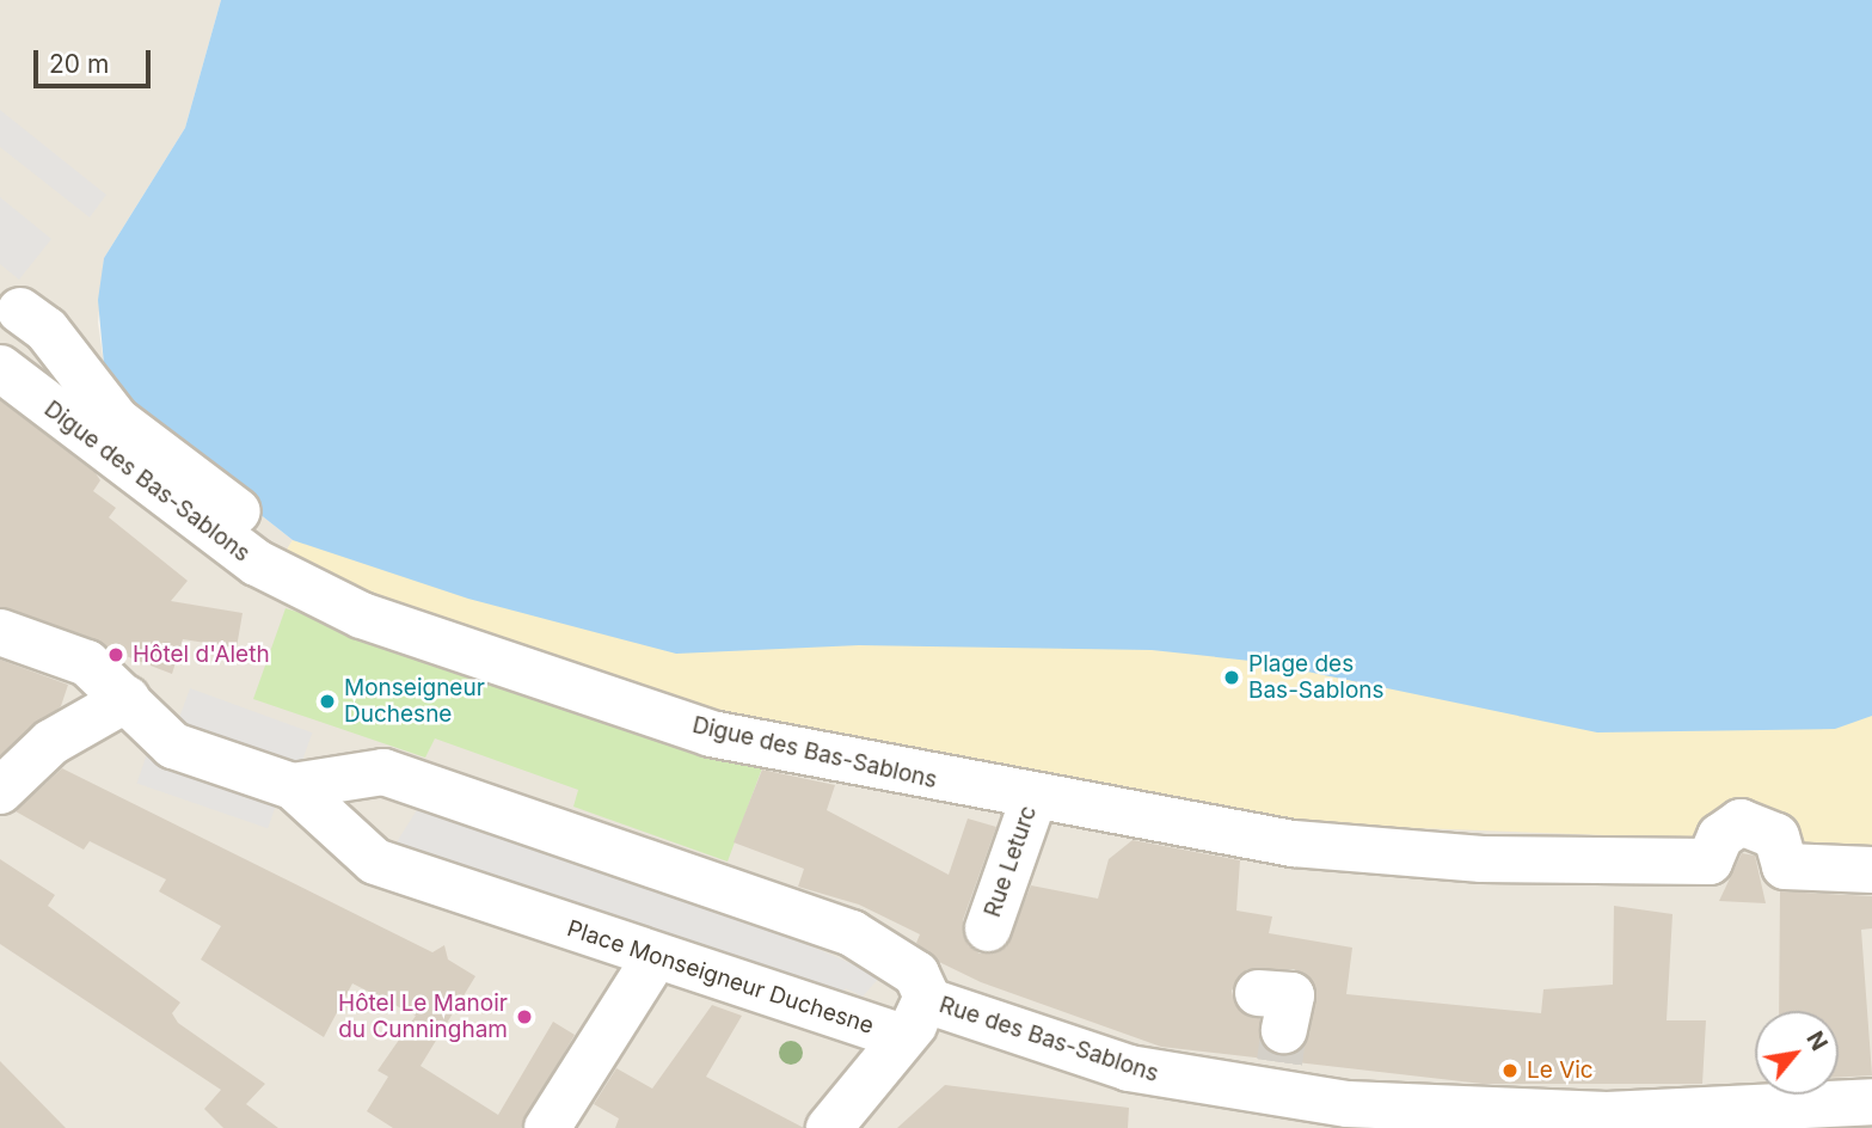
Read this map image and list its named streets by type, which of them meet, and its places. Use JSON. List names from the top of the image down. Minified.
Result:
{"streets":{"street":["Digue des Bas-Sablons","Rue Leturc","Place Monseigneur Duchesne","Rue des Bas-Sablons"]},"crossings":[["Digue des Bas-Sablons","Rue Leturc"],["Place Monseigneur Duchesne","Rue des Bas-Sablons"]],"places":["Hôtel d'Aleth","Plage des Bas-Sablons","Monseigneur Duchesne","Hôtel Le Manoir du Cunningham","Le Vic"],"scale_bar":"20 m","north":"top right"}
